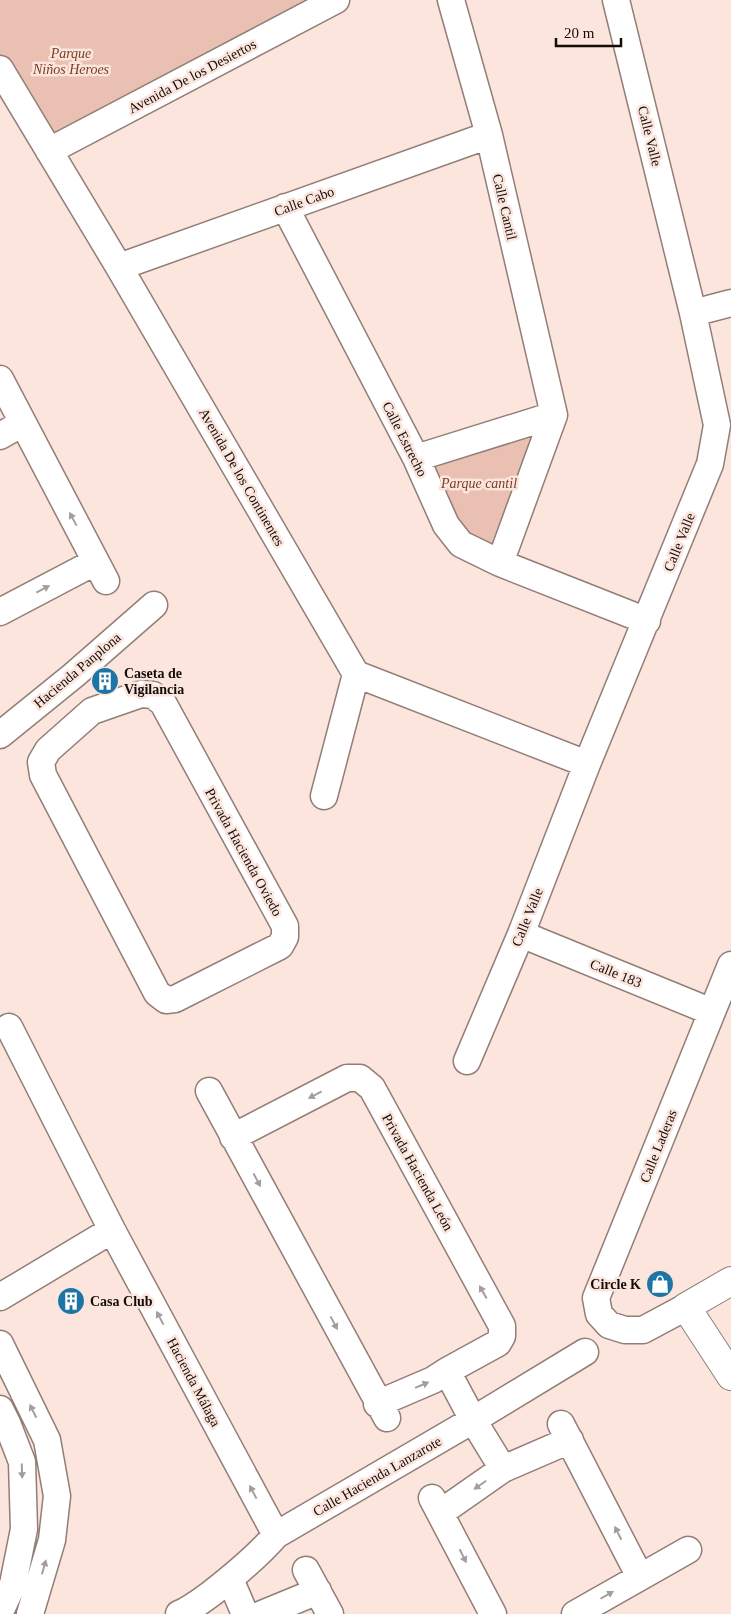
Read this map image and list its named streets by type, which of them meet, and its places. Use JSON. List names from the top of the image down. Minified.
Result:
{"streets":{"street":["Avenida De los Desiertos","Calle Valle","Calle Cabo","Calle Cantil","Calle Estrecho","Avenida De los Continentes","Hacienda Panplona","Privada Hacienda Oviedo","Calle 183","Calle Laderas","Privada Hacienda León","Hacienda Málaga","Calle Hacienda Lanzarote"]},"crossings":[["Avenida De los Desiertos","Avenida De los Continentes"],["Calle Valle","Calle Estrecho"],["Calle Valle","Calle 183"],["Calle Cabo","Calle Cantil"],["Calle Cabo","Calle Estrecho"],["Calle Cabo","Avenida De los Continentes"],["Calle 183","Calle Laderas"],["Hacienda Málaga","Calle Hacienda Lanzarote"]],"one_way":["Hacienda Málaga"],"parks":["Parque Niños Heroes","Parque cantil"],"places":{"building":["Caseta de Vigilancia","Casa Club"],"shop":["Circle K"]},"scale_bar":"20 m"}
